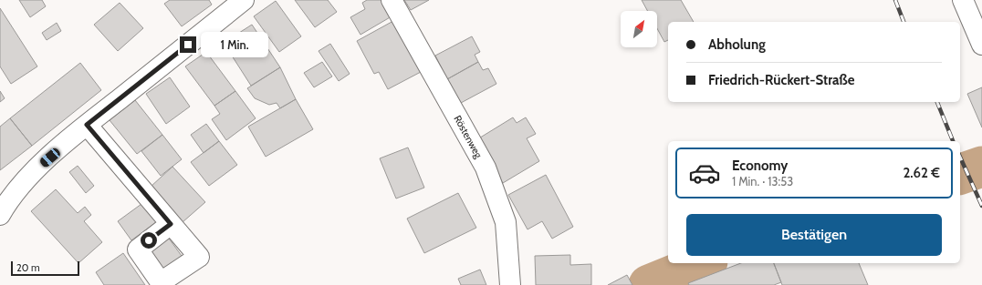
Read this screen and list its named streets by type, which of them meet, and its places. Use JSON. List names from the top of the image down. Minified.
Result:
{"streets":{"street":["Röstenweg"]},"scale_bar":"20 m","north":"top right","page":{"banner":["Abholung","Friedrich-Rückert-Straße"],"bubble":"1 Min.","list":[{"name":"Economy","note":"1 Min. · 13:53","value":"2.62 €"}],"buttons":"Bestätigen","scale":"20 m"}}
